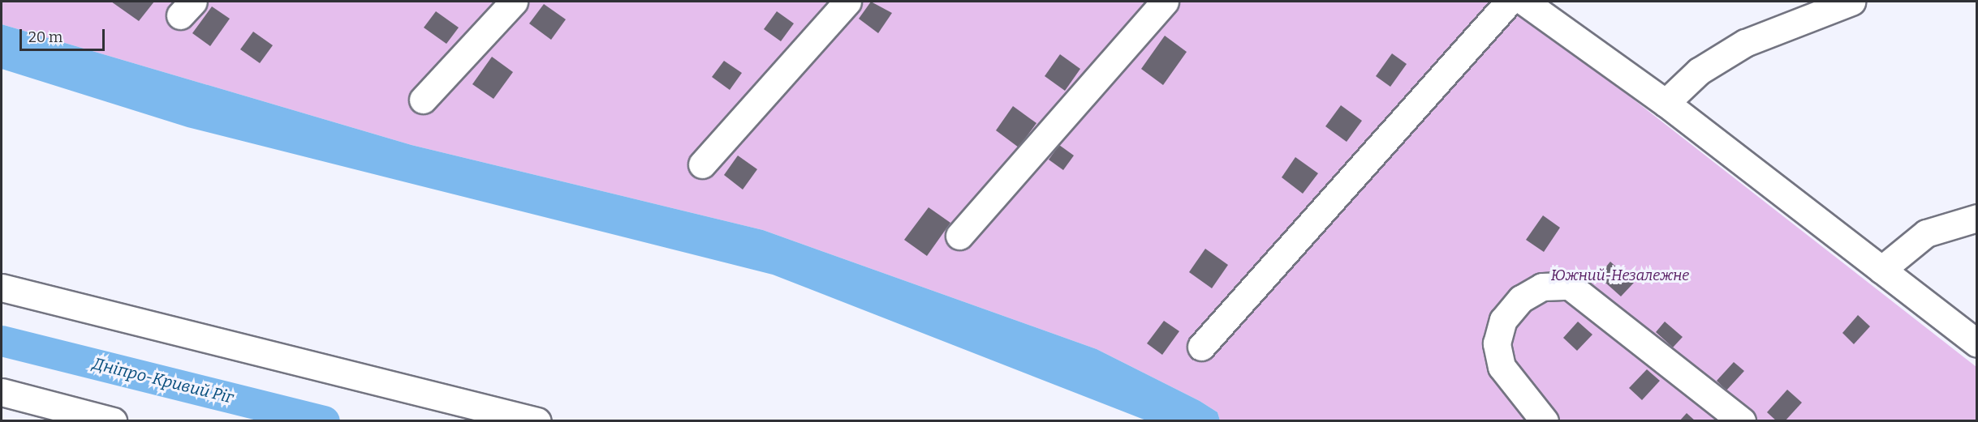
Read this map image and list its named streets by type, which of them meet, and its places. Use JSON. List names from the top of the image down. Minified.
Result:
{"water":["Дніпро-Кривий Ріг"],"parks":["Южний-Незалежне"],"scale_bar":"20 m"}
